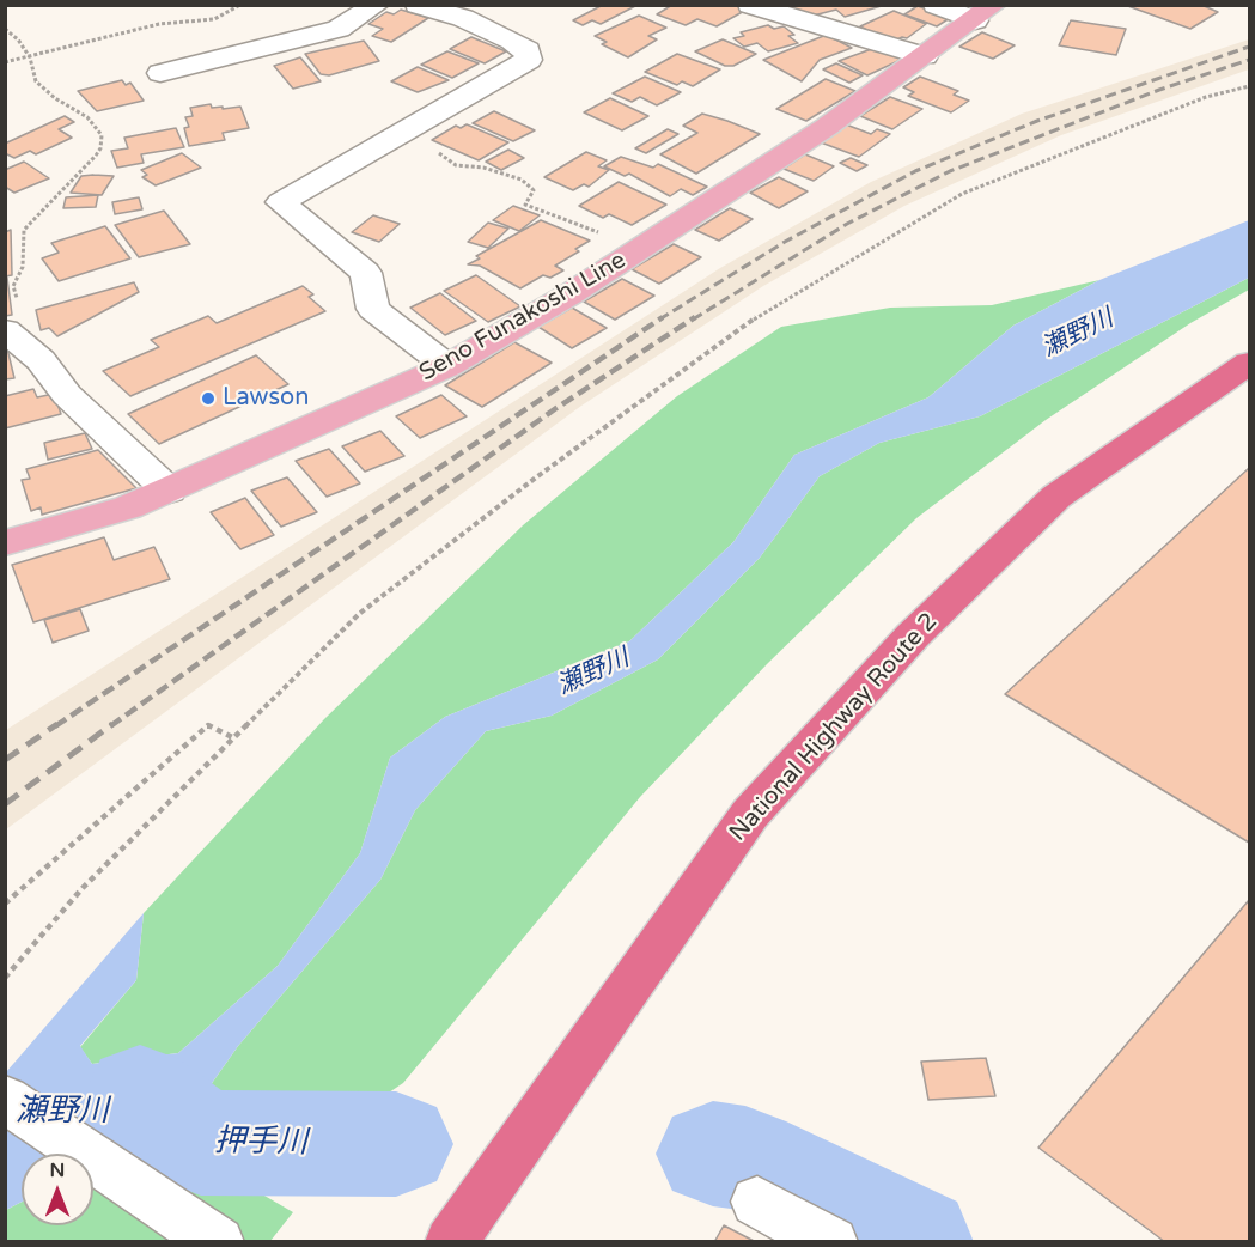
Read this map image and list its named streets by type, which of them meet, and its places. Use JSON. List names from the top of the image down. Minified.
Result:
{"streets":{"highway":["National Highway Route 2"],"main road":["Seno Funakoshi Line"]},"water":["瀬野川","押手川"],"places":["Lawson"],"north":"top"}
